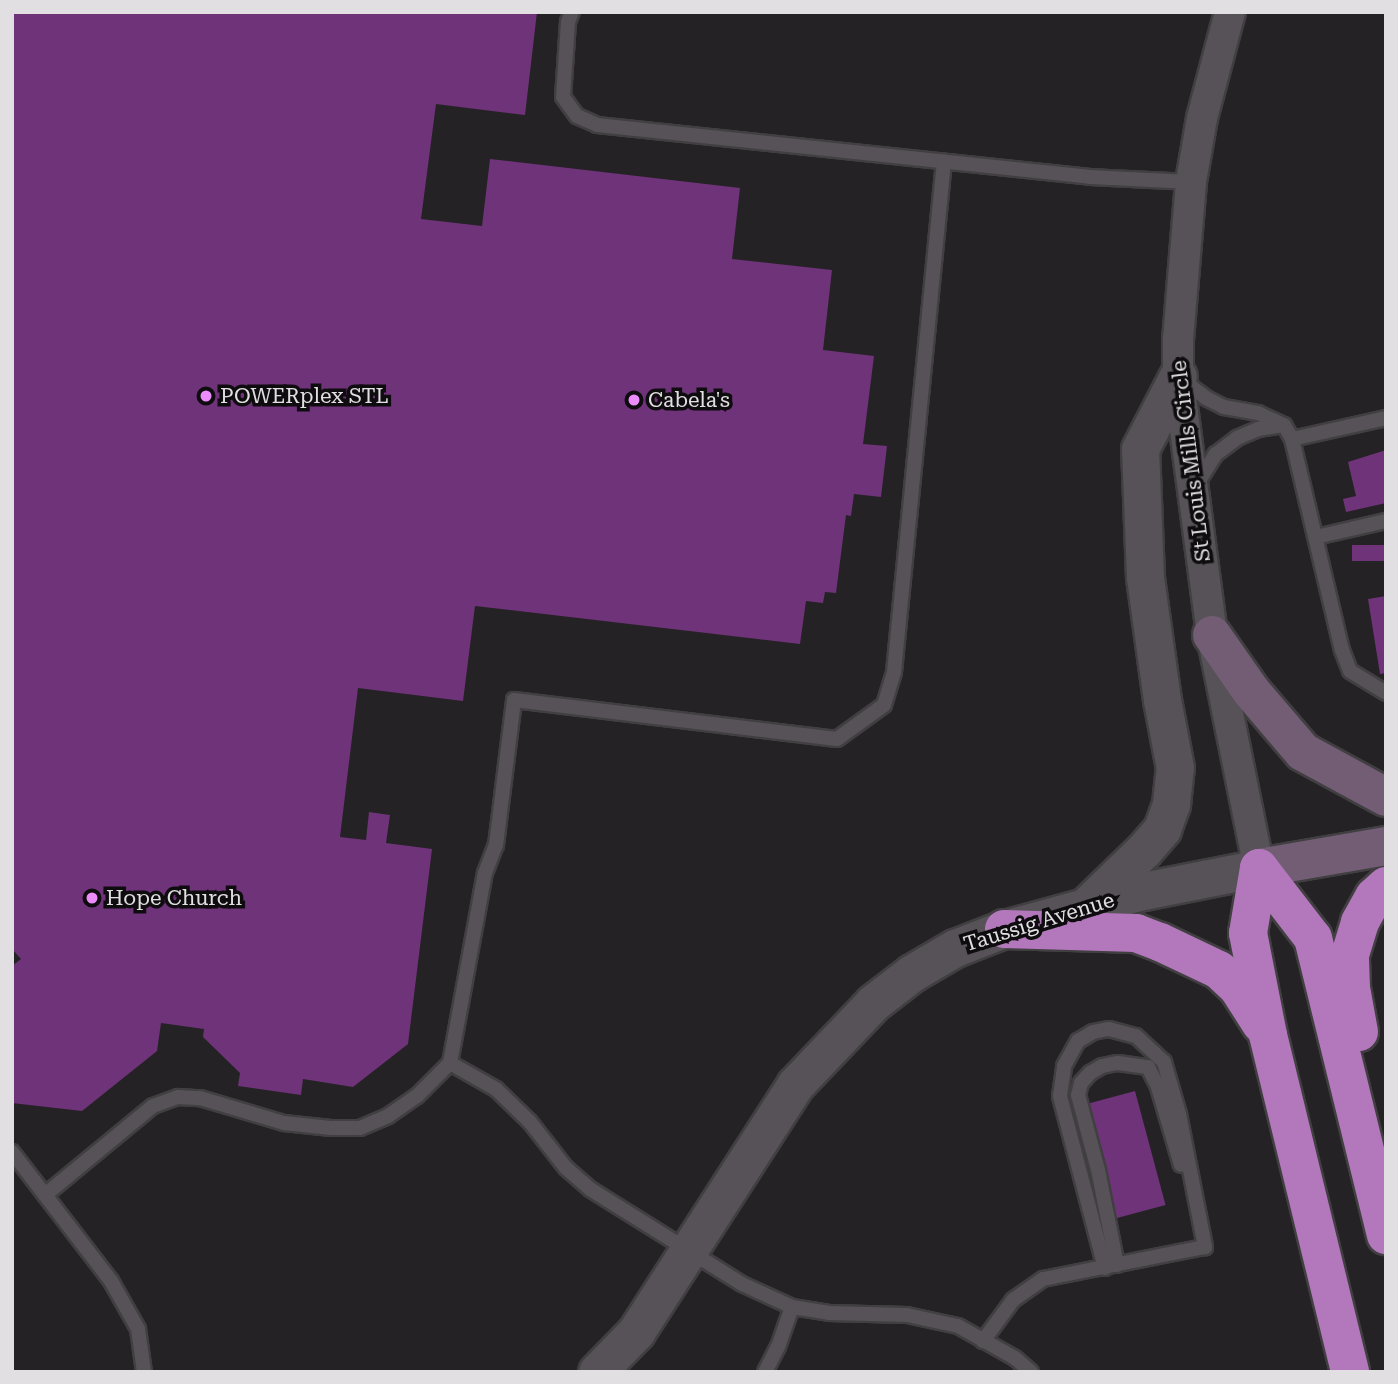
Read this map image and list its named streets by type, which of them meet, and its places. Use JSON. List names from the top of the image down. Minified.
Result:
{"streets":{"main road":["Taussig Avenue"],"street":["St Louis Mills Circle"]},"crossings":[["St Louis Mills Circle","Taussig Avenue"]],"places":["POWERplex STL","Cabela's","Hope Church"]}
